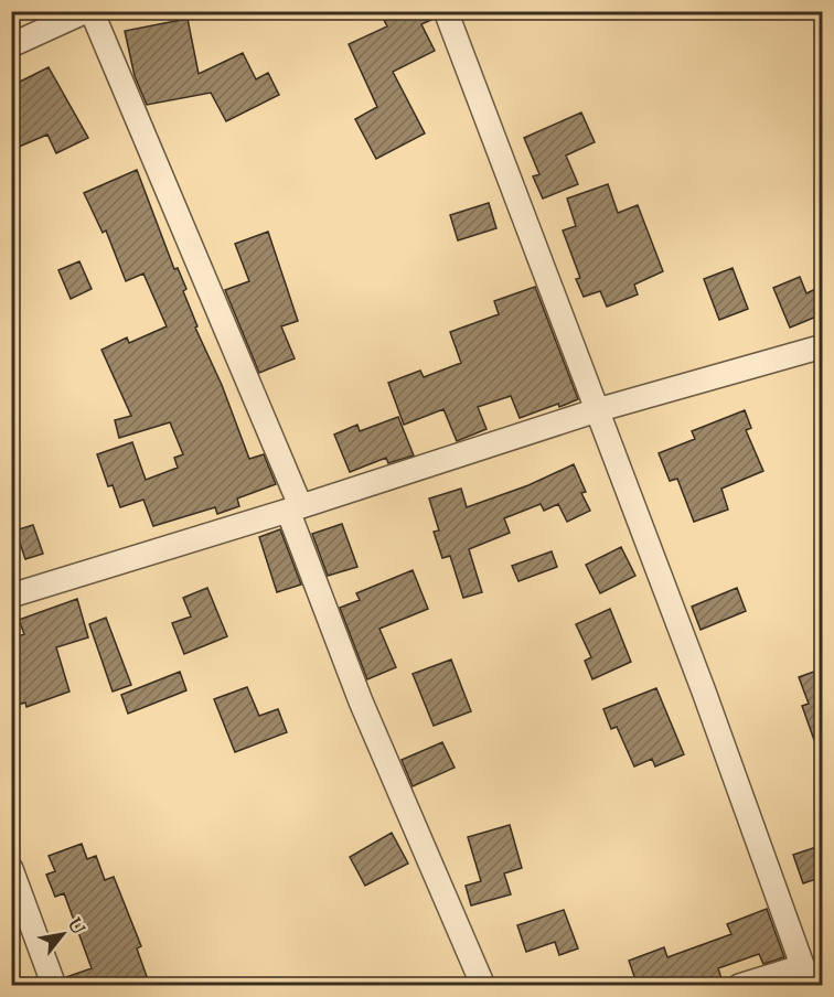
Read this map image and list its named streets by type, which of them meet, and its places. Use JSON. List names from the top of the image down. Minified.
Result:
{"north":"top right"}
